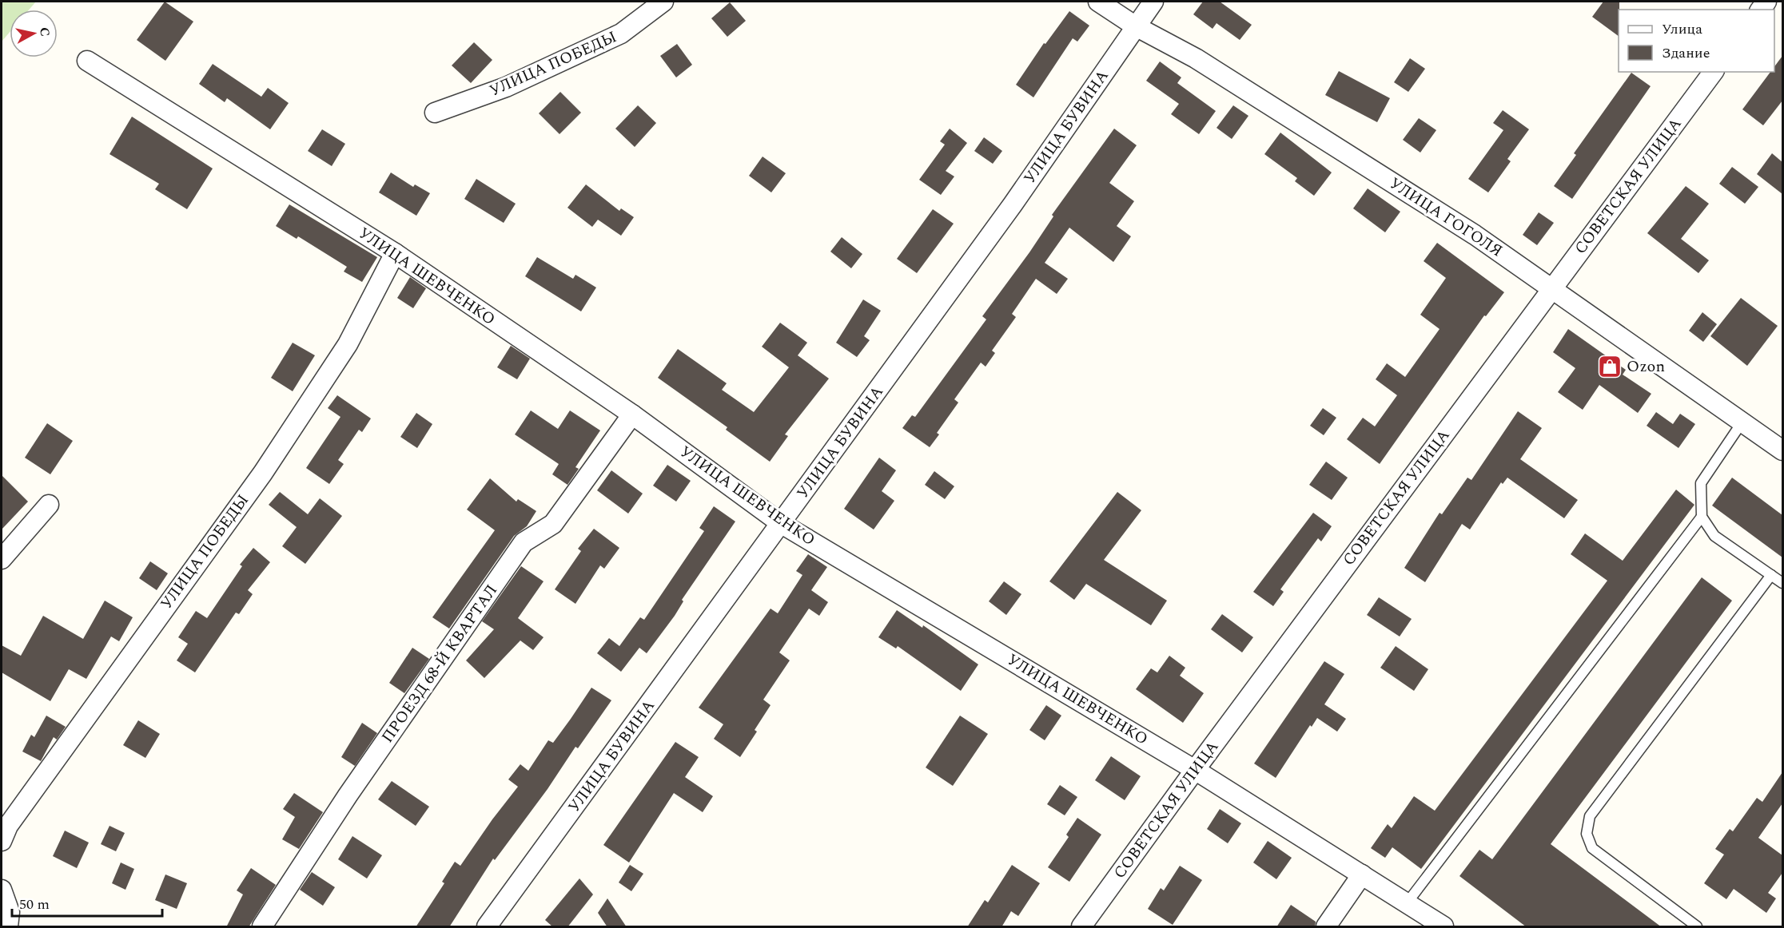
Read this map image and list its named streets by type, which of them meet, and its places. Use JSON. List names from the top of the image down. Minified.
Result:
{"streets":{"street":["УЛИЦА ПОБЕДЫ","УЛИЦА БУВИНА","СОВЕТСКАЯ УЛИЦА","УЛИЦА ГОГОЛЯ","УЛИЦА ШЕВЧЕНКО","ПРОЕЗД 68-Й КВАРТАЛ"]},"crossings":[["УЛИЦА ПОБЕДЫ","УЛИЦА ШЕВЧЕНКО"],["УЛИЦА БУВИНА","УЛИЦА ГОГОЛЯ"],["УЛИЦА БУВИНА","УЛИЦА ШЕВЧЕНКО"],["СОВЕТСКАЯ УЛИЦА","УЛИЦА ГОГОЛЯ"],["СОВЕТСКАЯ УЛИЦА","УЛИЦА ШЕВЧЕНКО"],["УЛИЦА ШЕВЧЕНКО","ПРОЕЗД 68-Й КВАРТАЛ"]],"places":{"shop":["Ozon"]},"legend":["Улица","Здание"],"scale_bar":"50 m","north":"right"}
